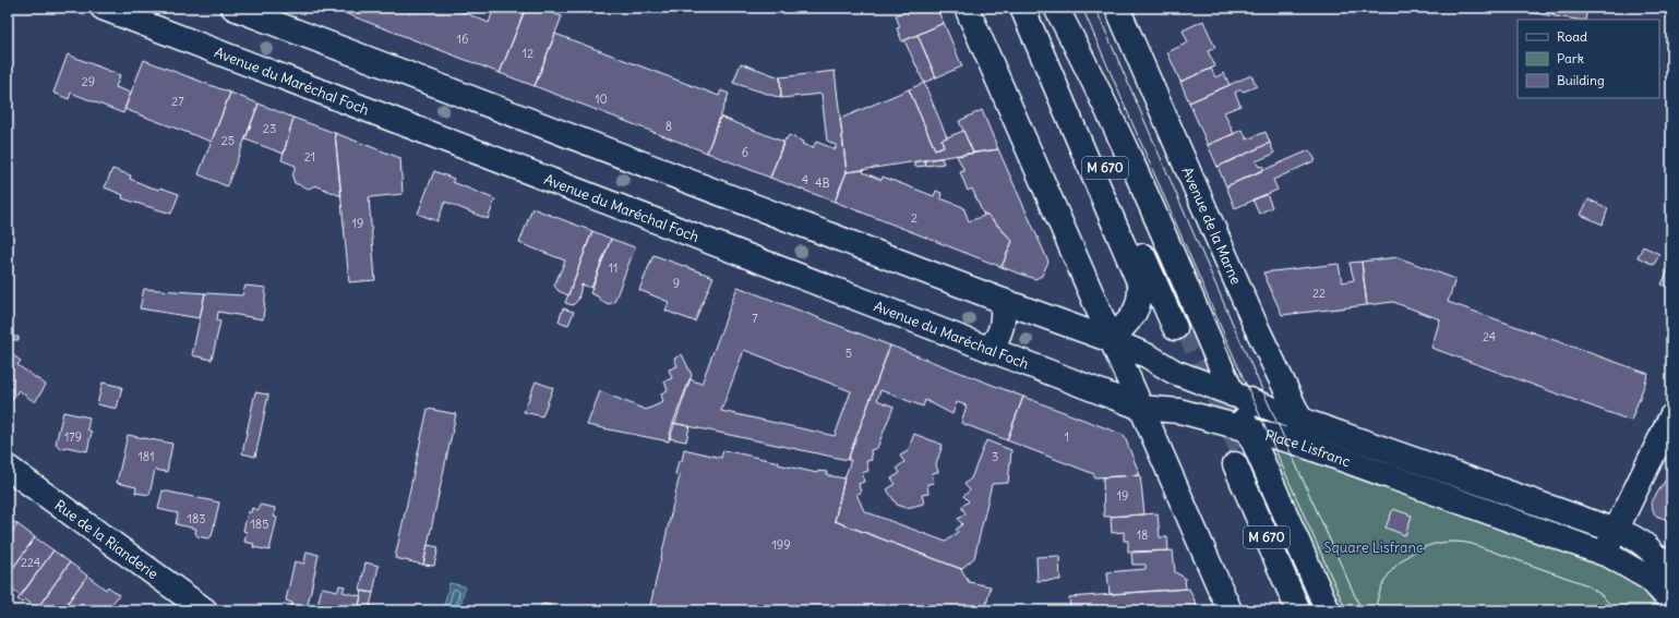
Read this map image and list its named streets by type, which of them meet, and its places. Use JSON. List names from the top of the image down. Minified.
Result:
{"streets":{"main road":["Avenue du Maréchal Foch","M 670","Avenue de la Marne","Place Lisfranc","Rue de la Rianderie"]},"crossings":[["Avenue du Maréchal Foch","Place Lisfranc"],["Avenue de la Marne","Place Lisfranc"]],"parks":["Square Lisfranc"],"house_numbers":["16","12","29","10","27","8","23","25","6","21","4","4B","2","19","11","9","22","7","24","5","179","1","181","3","19","183","185","18","199","224"],"legend":["Road","Park","Building"]}
